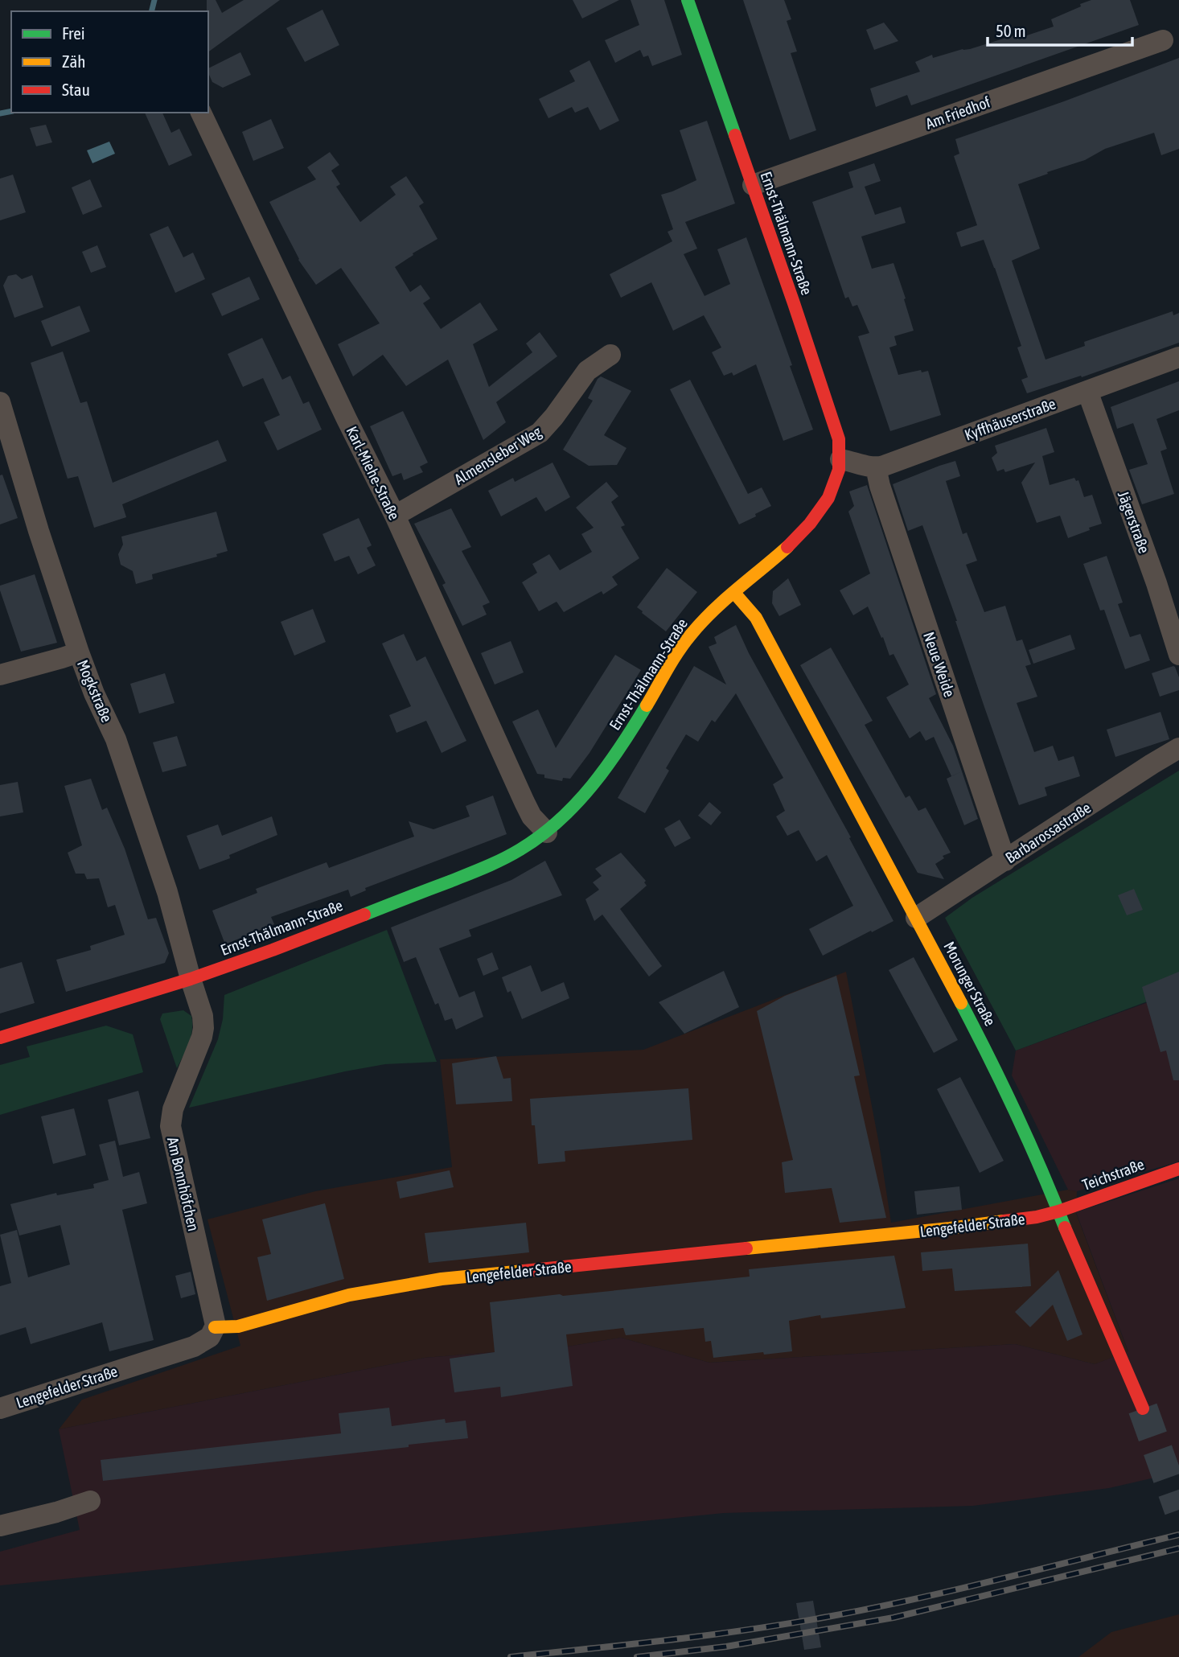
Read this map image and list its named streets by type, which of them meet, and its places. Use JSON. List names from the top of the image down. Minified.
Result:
{"streets":{"street":["Am Friedhof","Ernst-Thälmann-Straße","Kyffhäuserstraße","Almensleber Weg","Karl-Miehe-Straße","Jägerstraße","Neue Weide","Mogkstraße","Barbarossastraße","Morunger Straße","Teichstraße","Am Bonnhöfchen","Lengefelder Straße"]},"crossings":[["Am Friedhof","Ernst-Thälmann-Straße"],["Ernst-Thälmann-Straße","Karl-Miehe-Straße"],["Ernst-Thälmann-Straße","Mogkstraße"],["Ernst-Thälmann-Straße","Morunger Straße"],["Ernst-Thälmann-Straße","Am Bonnhöfchen"],["Kyffhäuserstraße","Jägerstraße"],["Kyffhäuserstraße","Neue Weide"],["Almensleber Weg","Karl-Miehe-Straße"],["Neue Weide","Barbarossastraße"],["Mogkstraße","Am Bonnhöfchen"],["Barbarossastraße","Morunger Straße"],["Morunger Straße","Teichstraße"],["Morunger Straße","Lengefelder Straße"],["Teichstraße","Lengefelder Straße"],["Am Bonnhöfchen","Lengefelder Straße"]],"legend":["Frei","Zäh","Stau"],"scale_bar":"50 m"}
